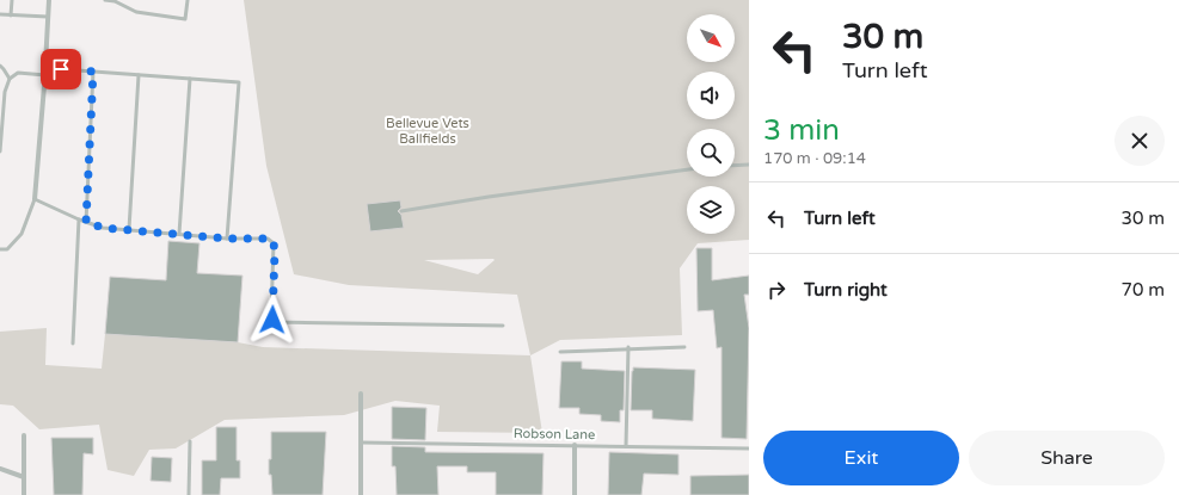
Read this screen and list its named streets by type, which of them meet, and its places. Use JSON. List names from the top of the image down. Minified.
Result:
{"streets":{"lane":["Robson Lane"]},"parks":["Bellevue Vets Ballfields"],"north":"bottom right","page":{"turn":["30 m","Turn left"],"heading":["3 min","170 m · 09:14"],"list":[{"name":"Turn left","value":"30 m"},{"name":"Turn right","value":"70 m"}],"buttons":["Exit","Share"]}}
